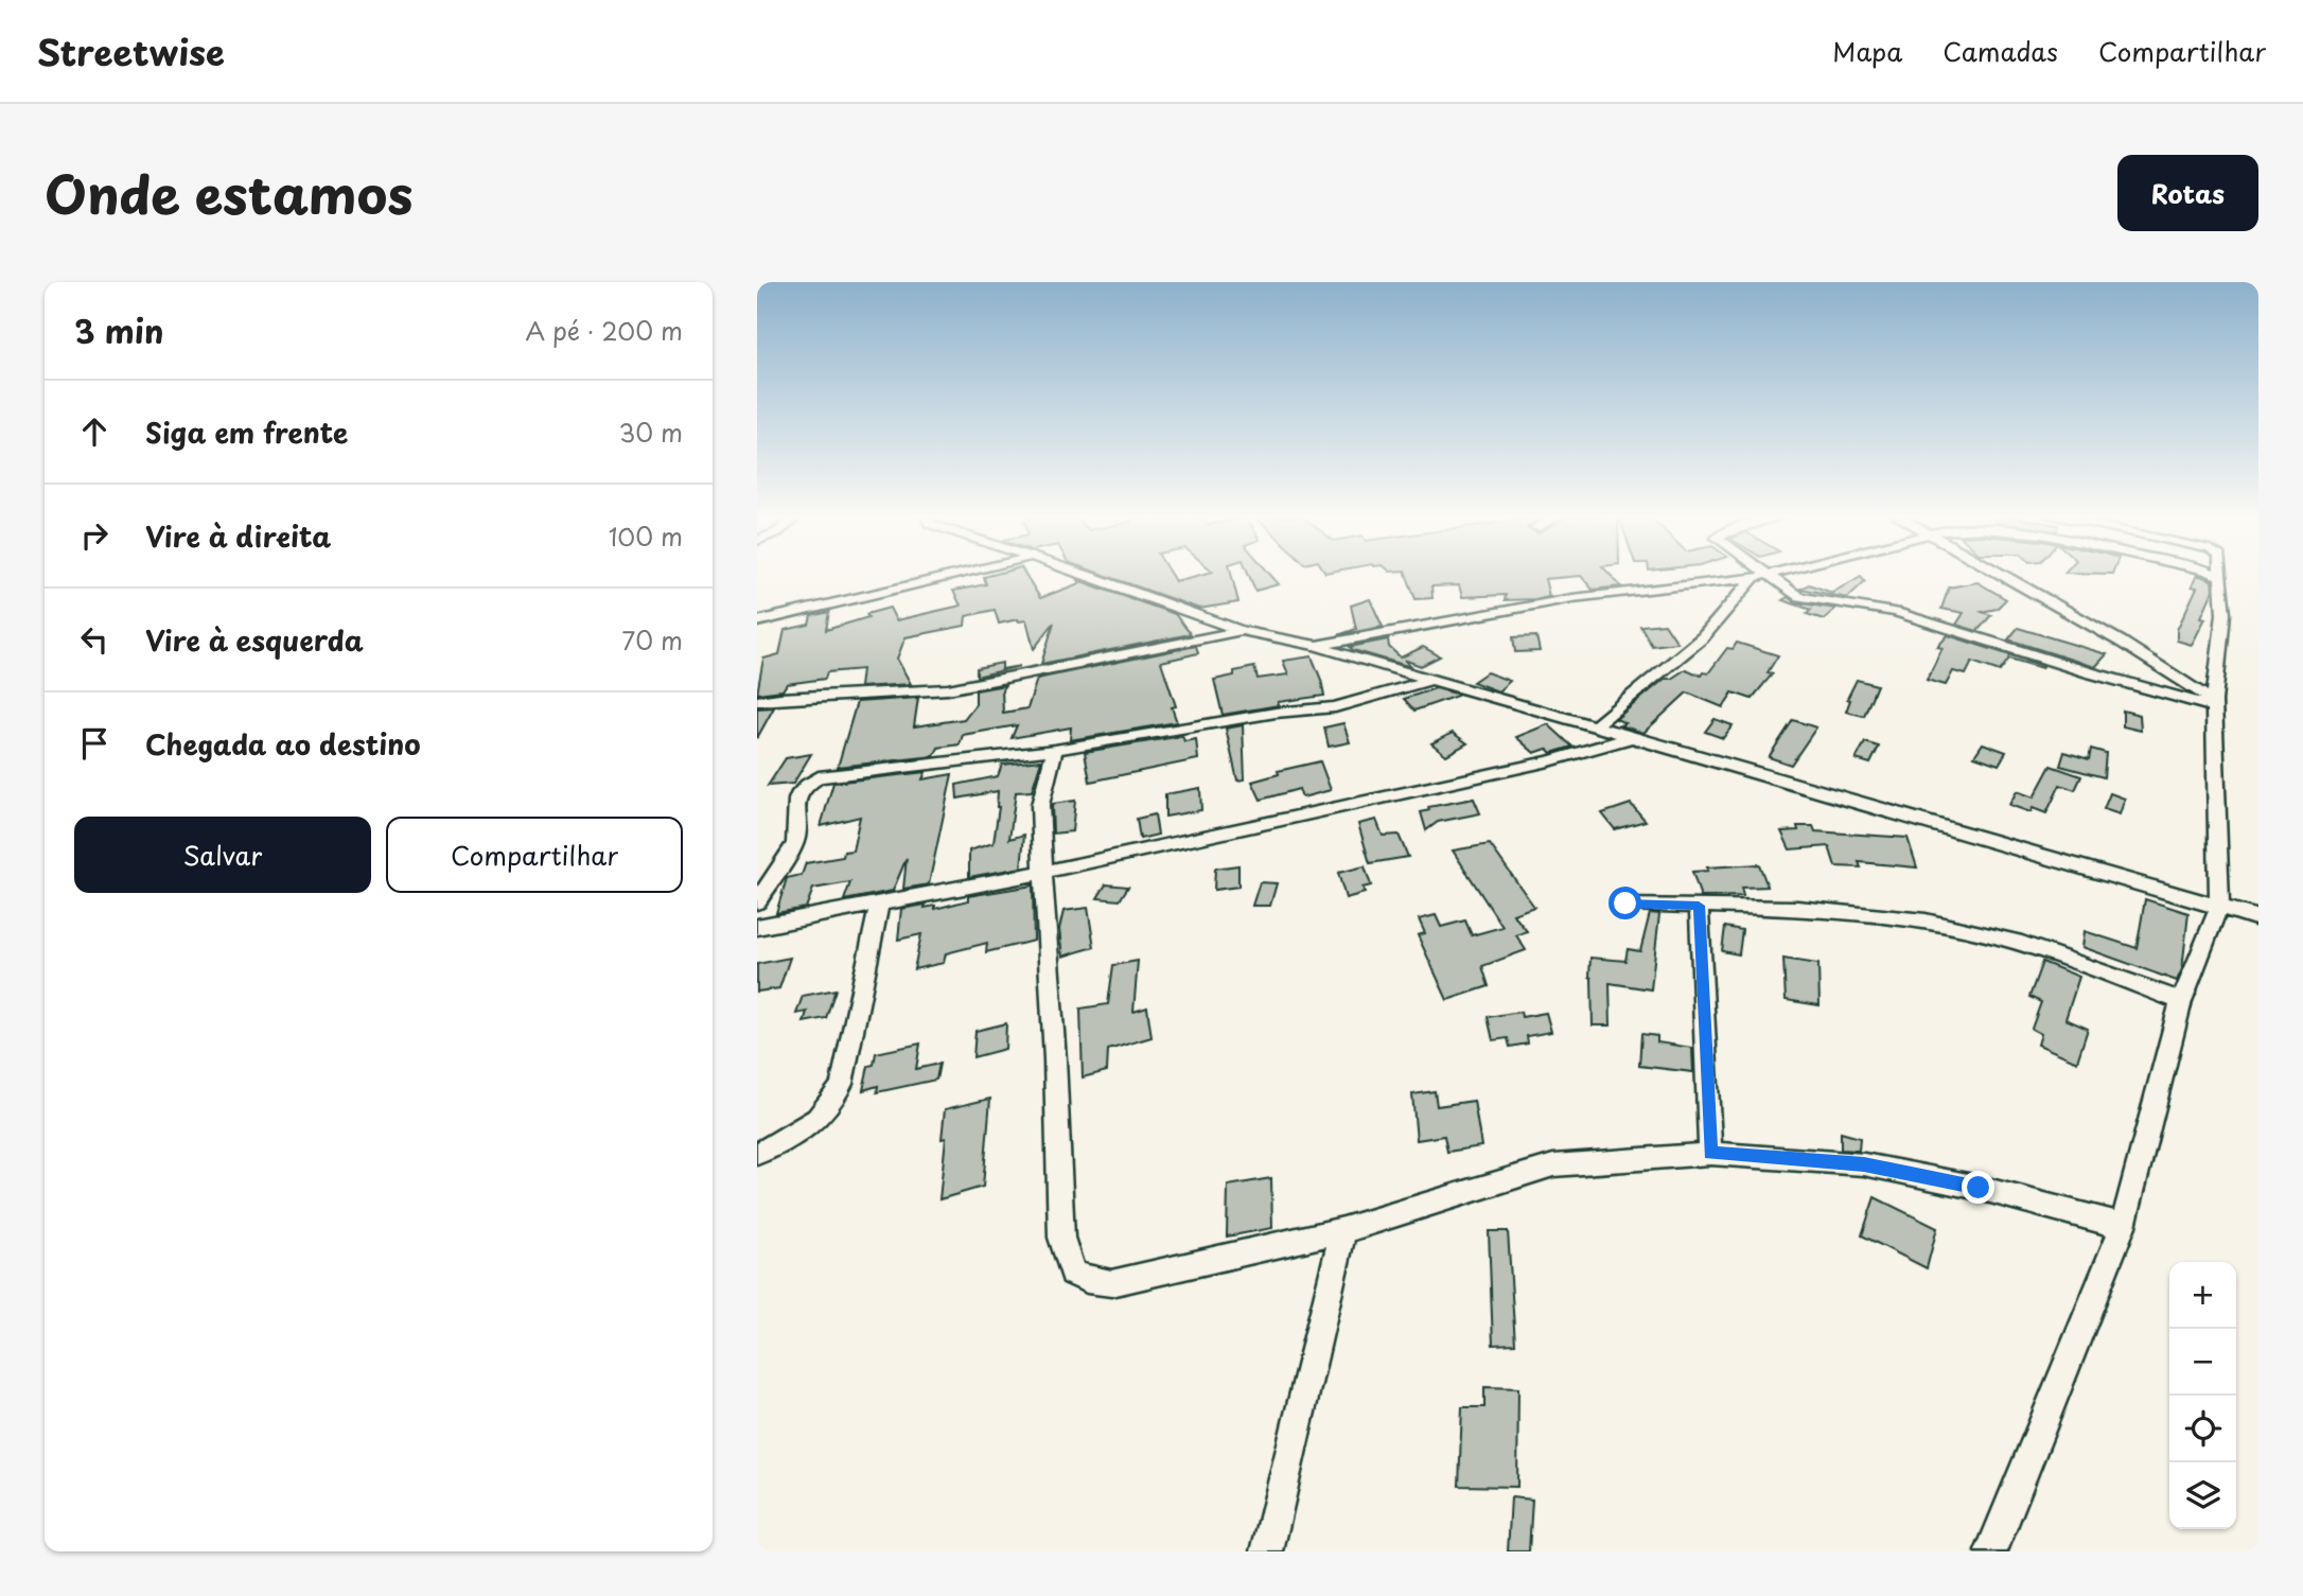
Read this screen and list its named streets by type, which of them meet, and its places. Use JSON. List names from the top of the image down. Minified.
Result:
{"page":{"header":"Streetwise","nav":["Mapa","Camadas","Compartilhar"],"title":"Onde estamos","buttons":["Rotas",["Salvar","Compartilhar"]],"heading":["3 min","A pé · 200 m"],"list":[["Siga em frente","30 m"],["Vire à direita","100 m"],["Vire à esquerda","70 m"],"Chegada ao destino"],"map_buttons":["+","−"]}}
